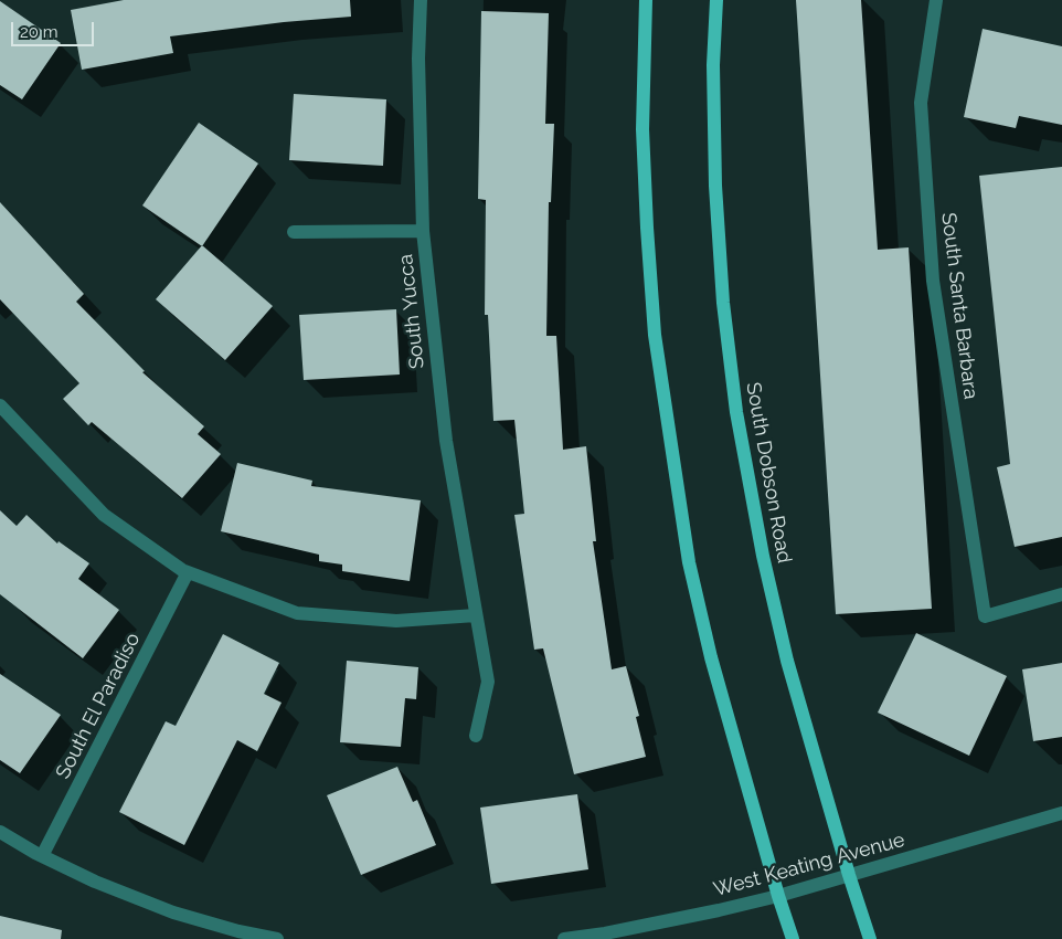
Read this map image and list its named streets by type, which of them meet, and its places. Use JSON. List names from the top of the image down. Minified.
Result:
{"streets":{"main road":["South Dobson Road"],"street":["South Santa Barbara","South Yucca","South El Paradiso","West Keating Avenue"]},"crossings":[["South Dobson Road","West Keating Avenue"]],"scale_bar":"20 m"}
